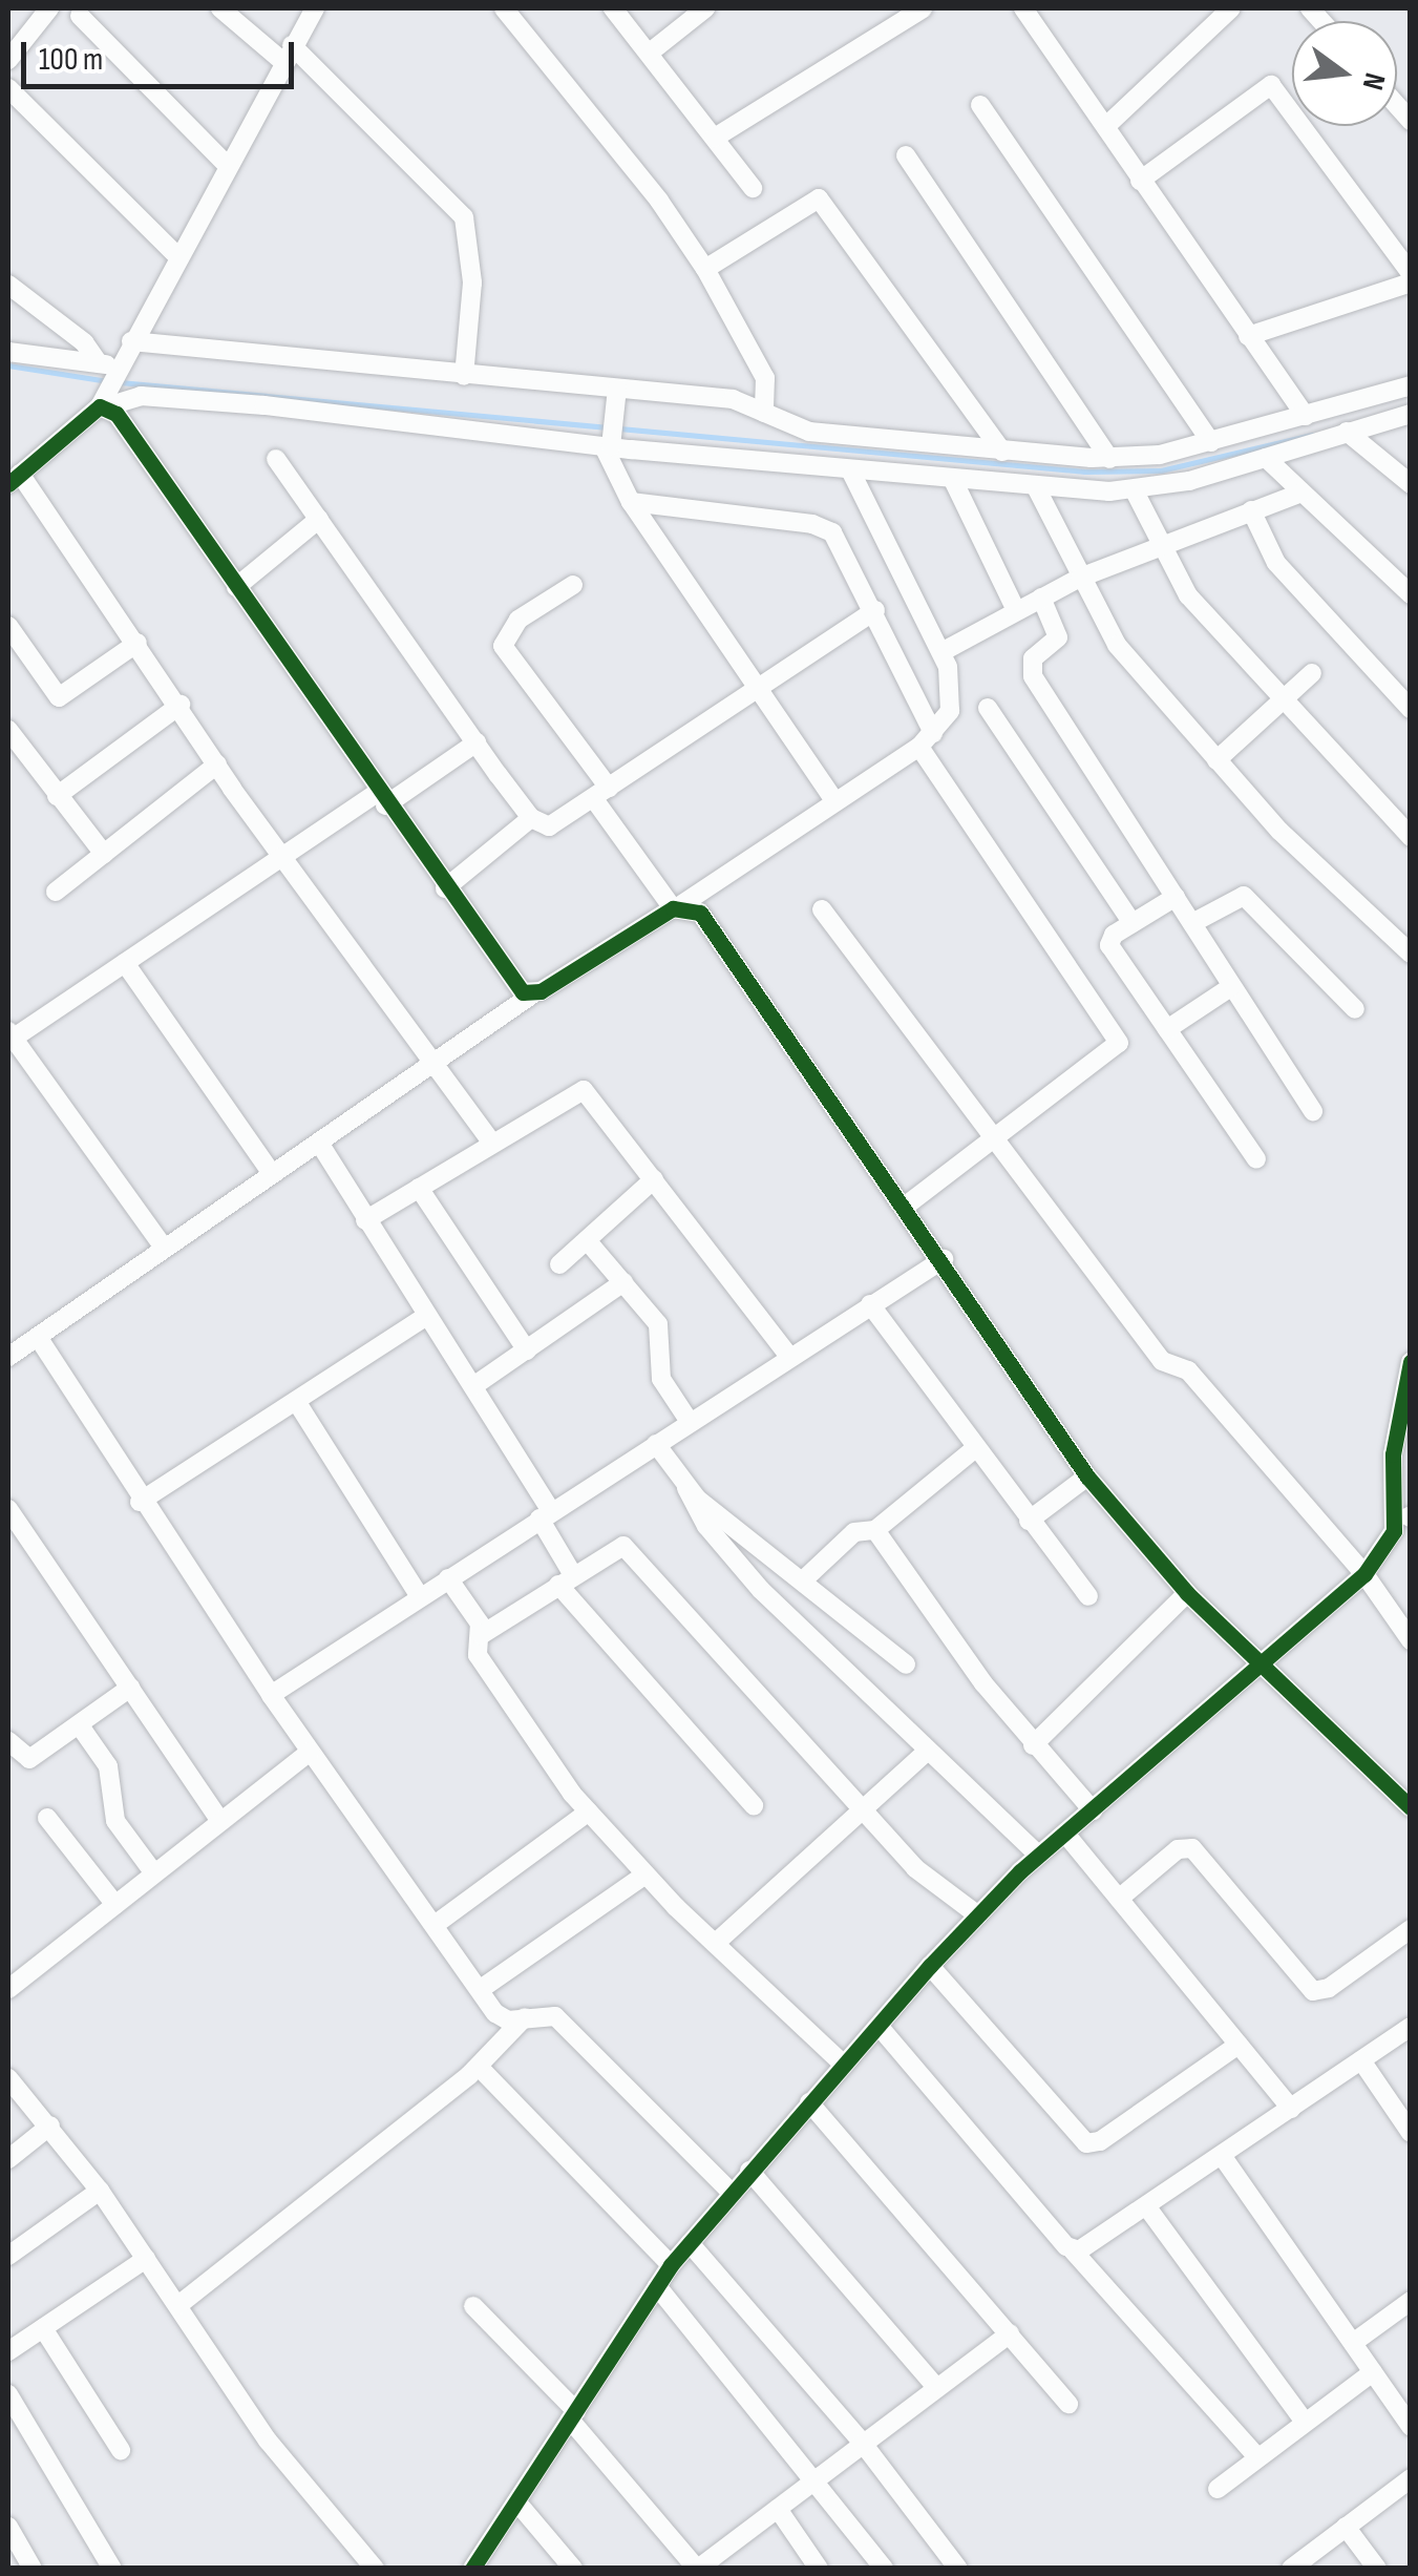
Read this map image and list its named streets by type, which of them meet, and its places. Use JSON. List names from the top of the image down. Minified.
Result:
{"scale_bar":"100 m","north":"right"}
